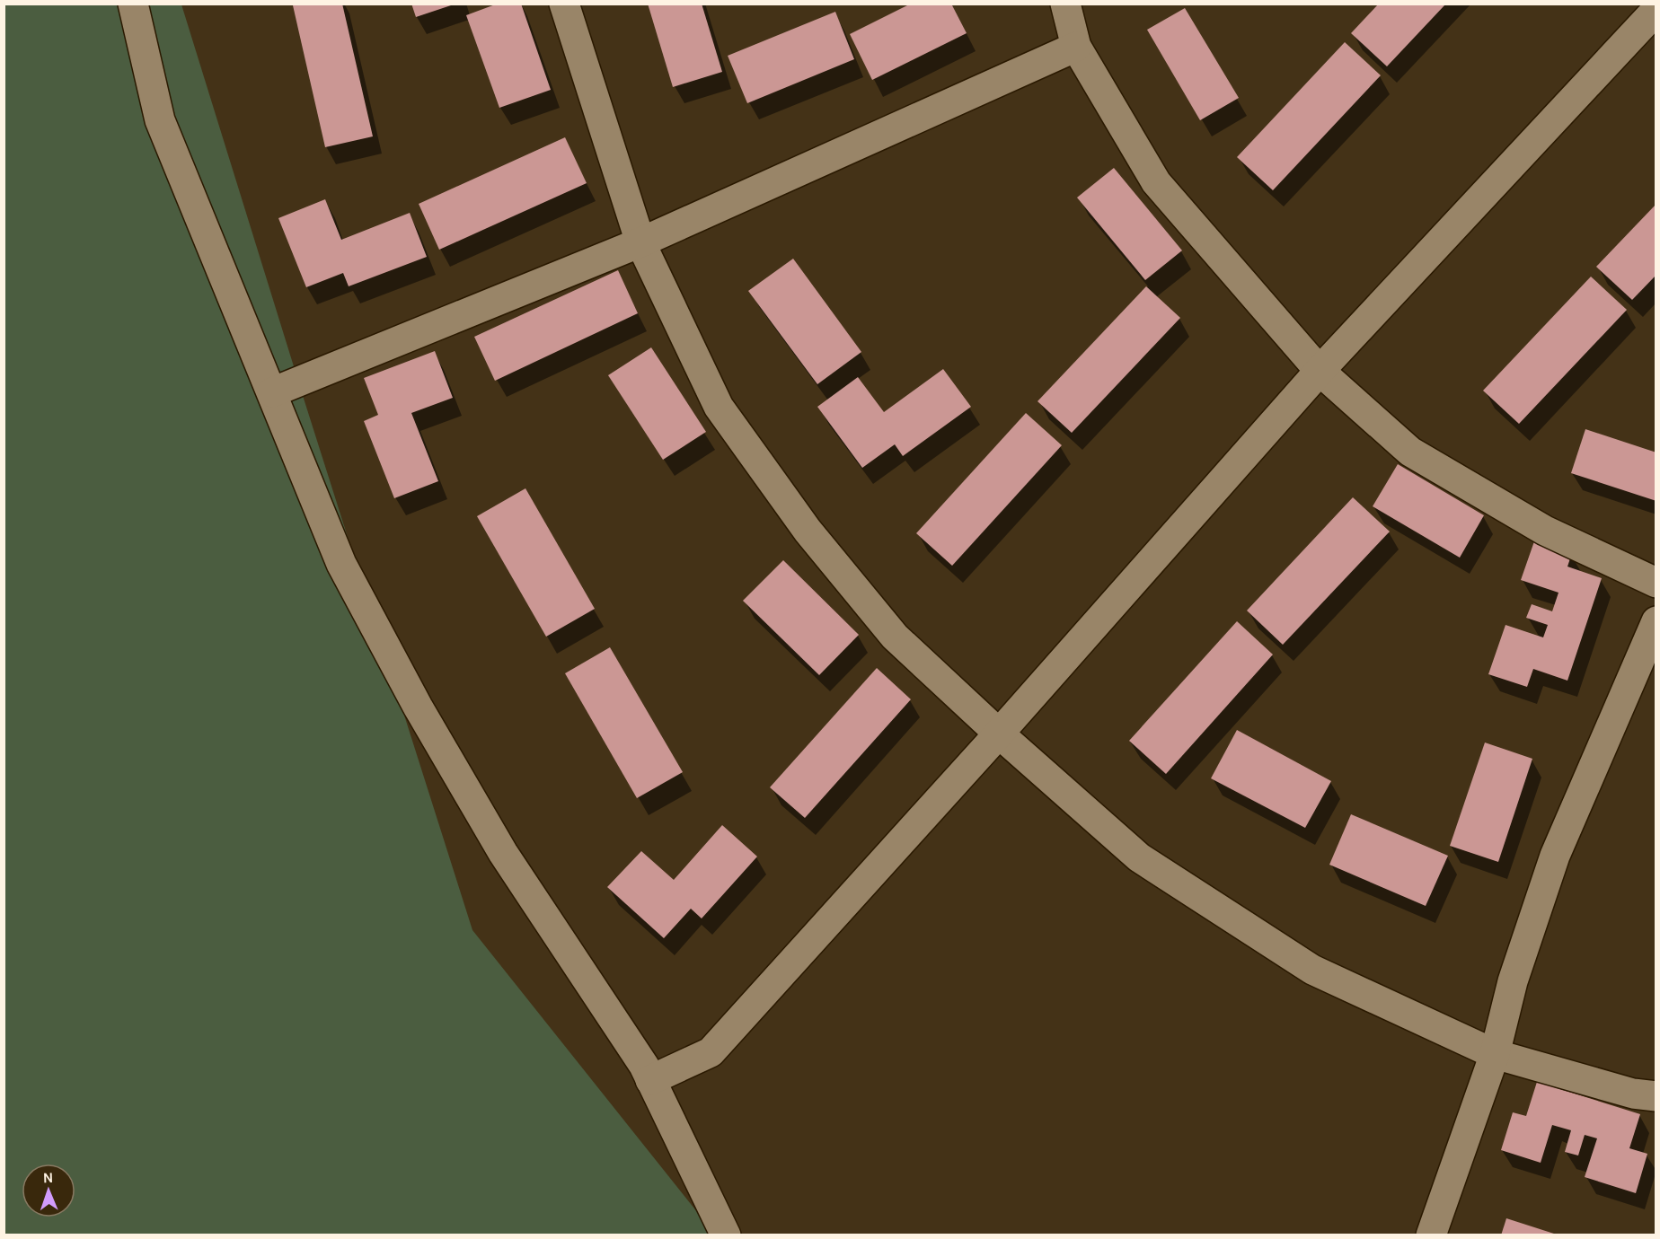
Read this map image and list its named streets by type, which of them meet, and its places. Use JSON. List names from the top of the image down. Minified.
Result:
{"north":"top"}
